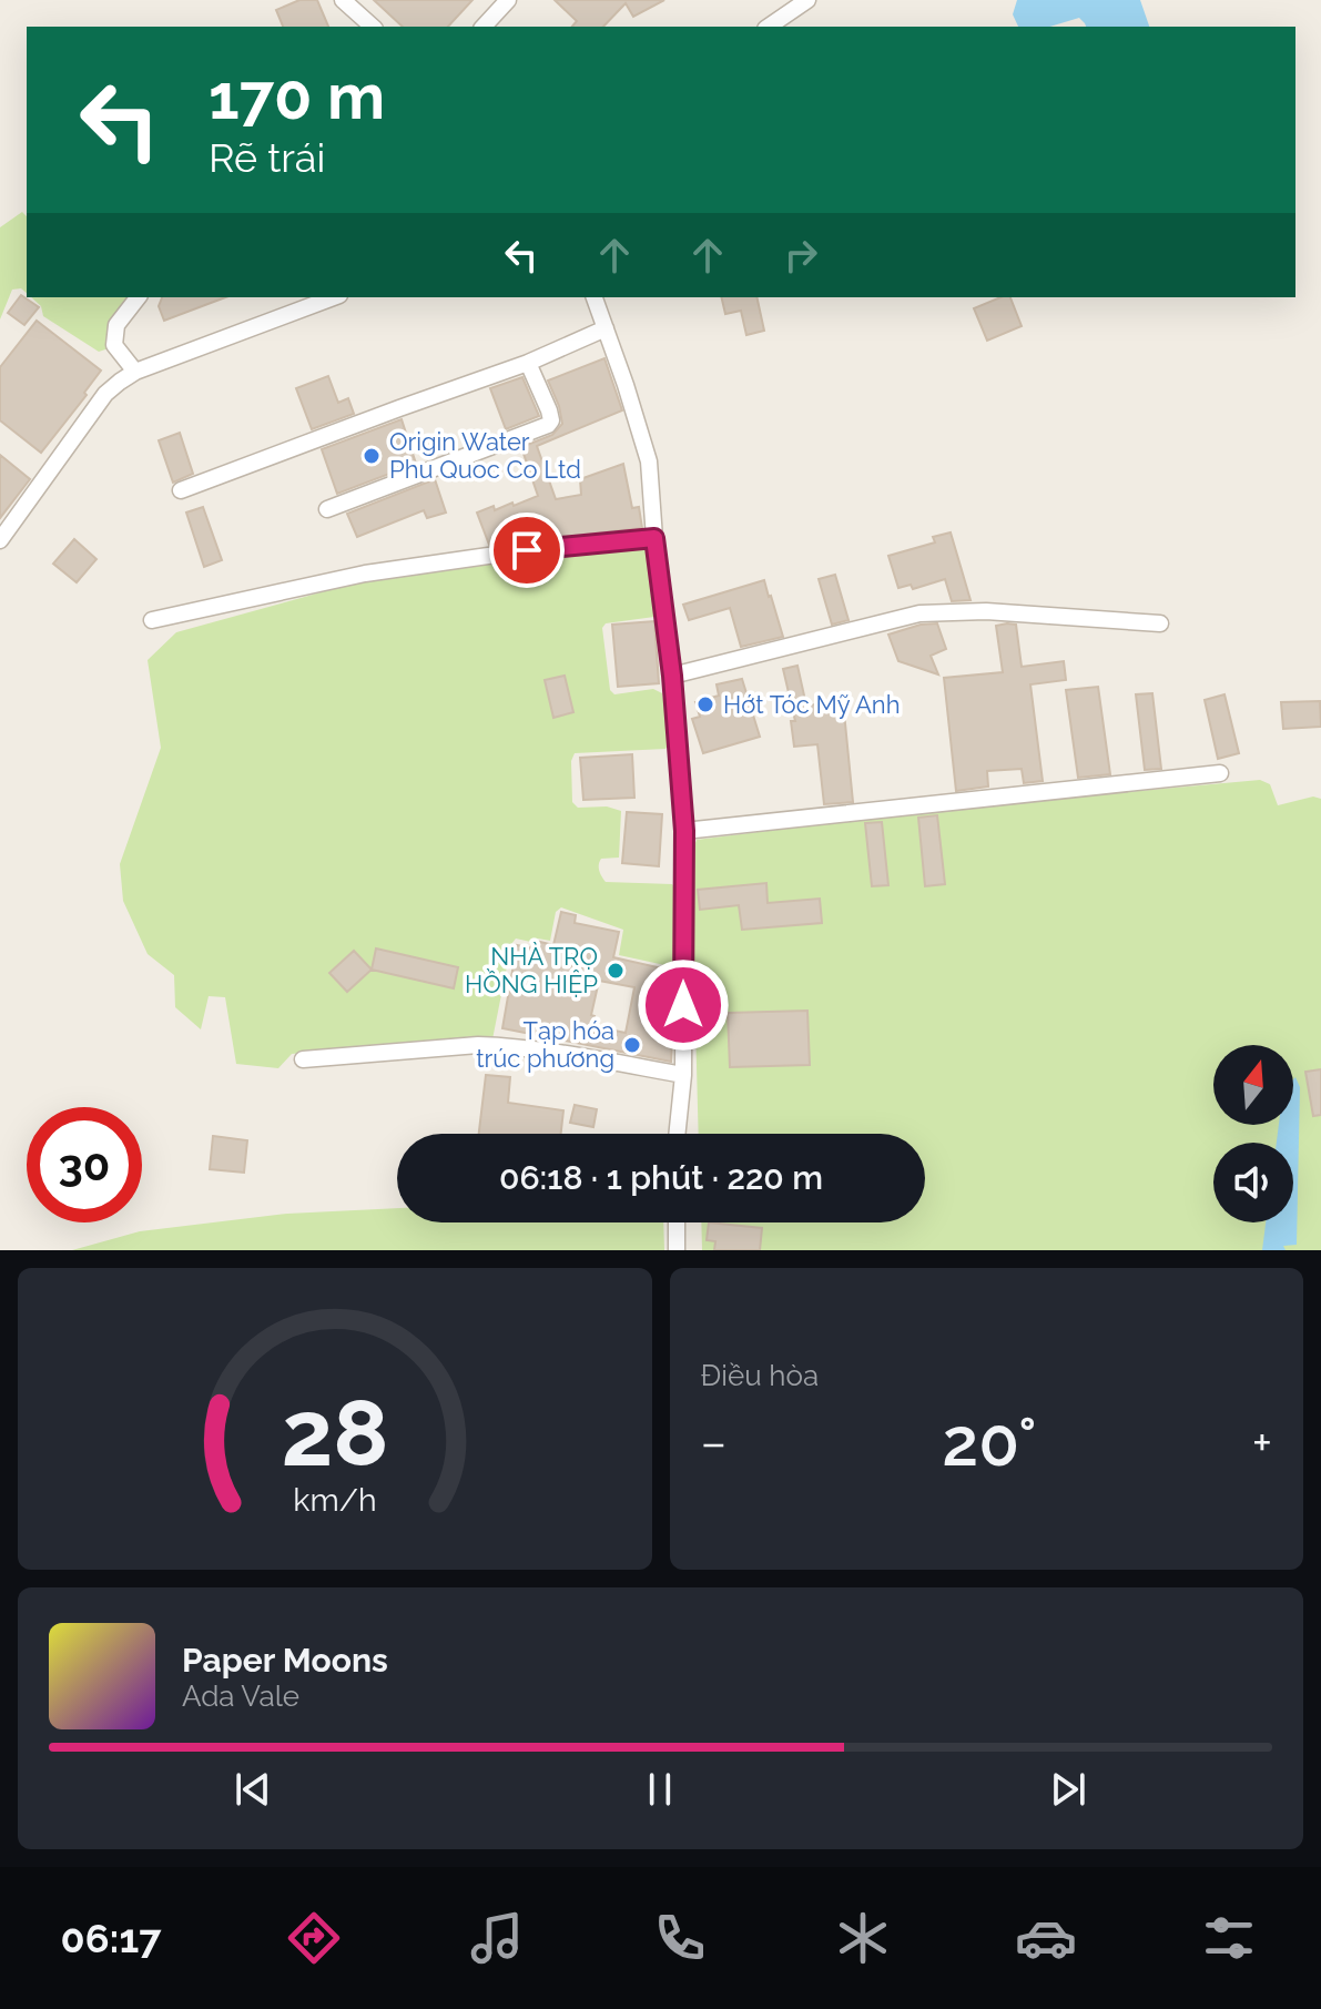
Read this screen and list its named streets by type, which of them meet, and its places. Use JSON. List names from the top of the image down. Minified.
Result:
{"places":["Origin Water Phu Quoc Co Ltd","Hớt Tóc Mỹ Anh","NHÀ TRỌ HỒNG HIỆP","Tạp hóa trúc phương"],"north":"top","page":{"turn":["170 m","Rẽ trái"],"limit":"30","trip":"06:18 · 1 phút · 220 m","tile":"Điều hòa","heat":["−","20°","+"],"song":["Paper Moons","Ada Vale"],"tabs":"06:17","gauge":["28","km/h"]}}
